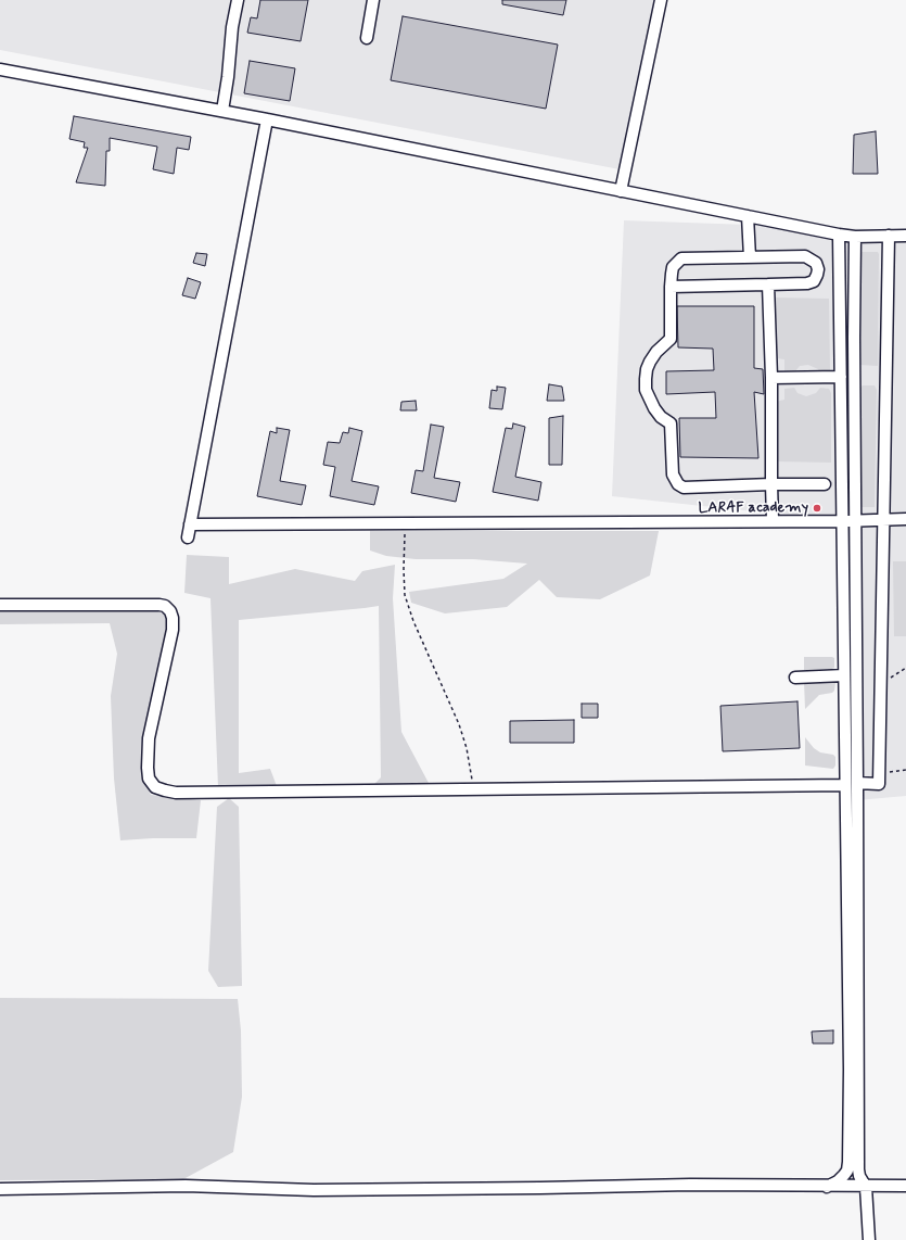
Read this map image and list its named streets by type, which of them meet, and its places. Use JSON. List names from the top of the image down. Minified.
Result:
{"places":["LARAF academy"]}
